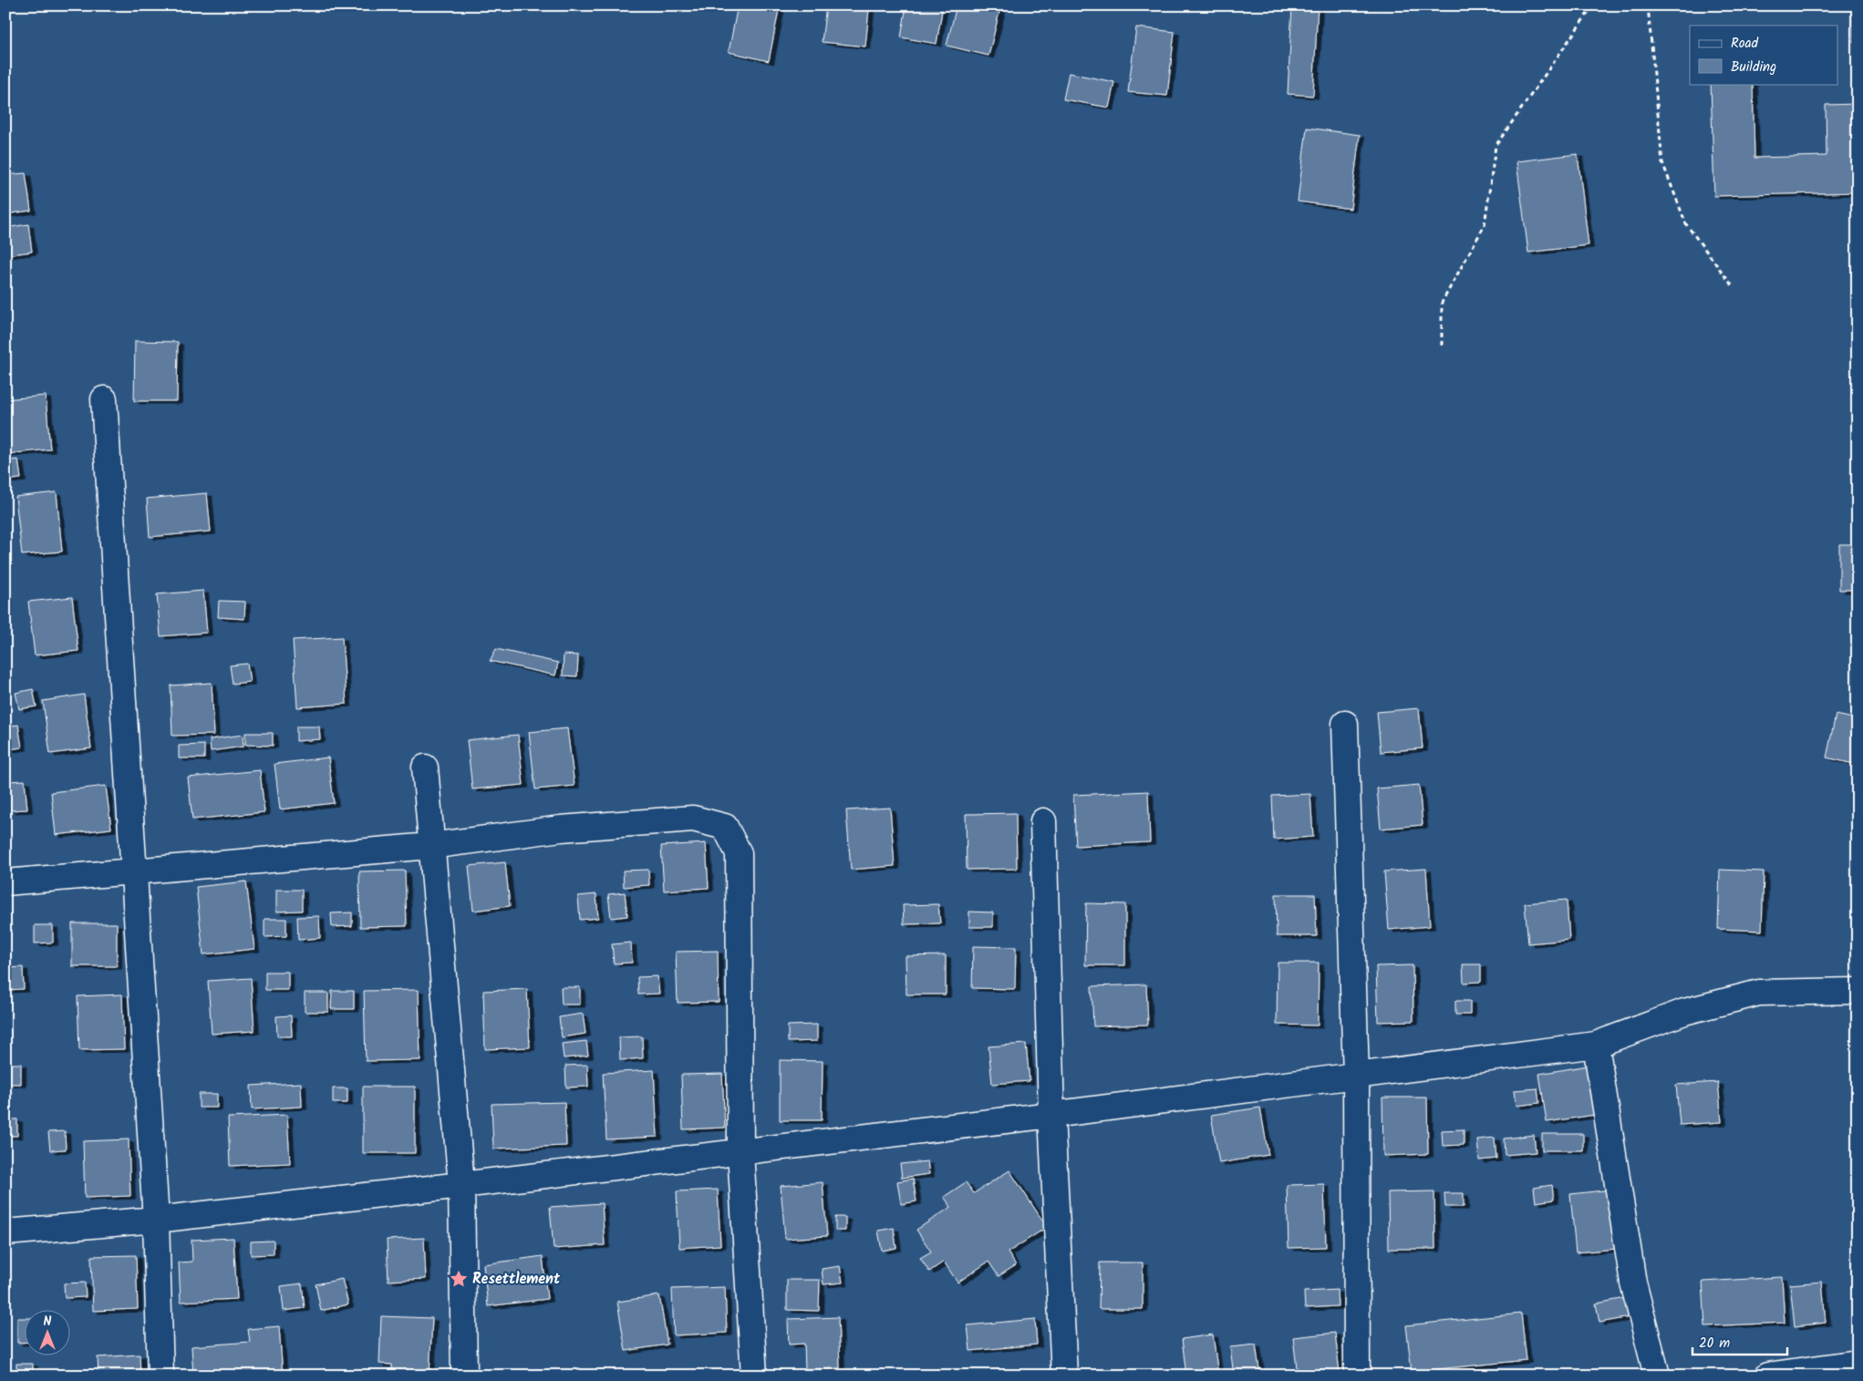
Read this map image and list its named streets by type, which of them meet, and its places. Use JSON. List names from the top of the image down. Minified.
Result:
{"places":{"place":["Resettlement"]},"legend":["Road","Building"],"scale_bar":"20 m","north":"top"}
